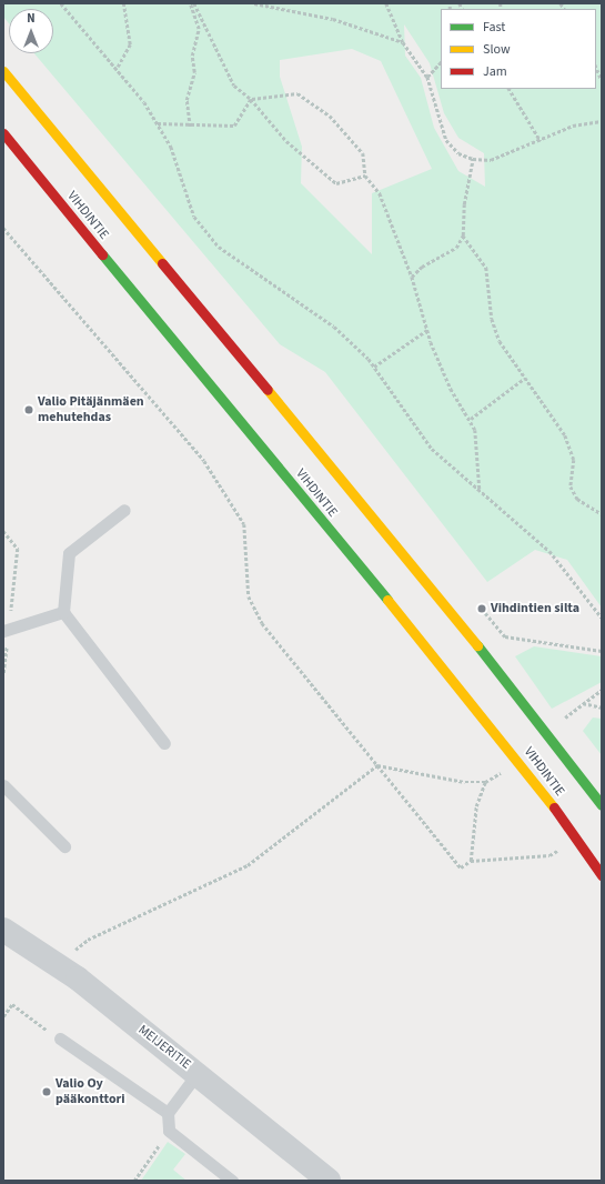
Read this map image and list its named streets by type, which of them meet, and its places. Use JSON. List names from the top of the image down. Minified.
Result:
{"streets":{"main road":["VIHDINTIE"],"street":["MEIJERITIE"]},"places":["Valio Pitäjänmäen mehutehdas","Vihdintien silta","Valio Oy pääkonttori"],"legend":["Fast","Slow","Jam"],"north":"top"}
